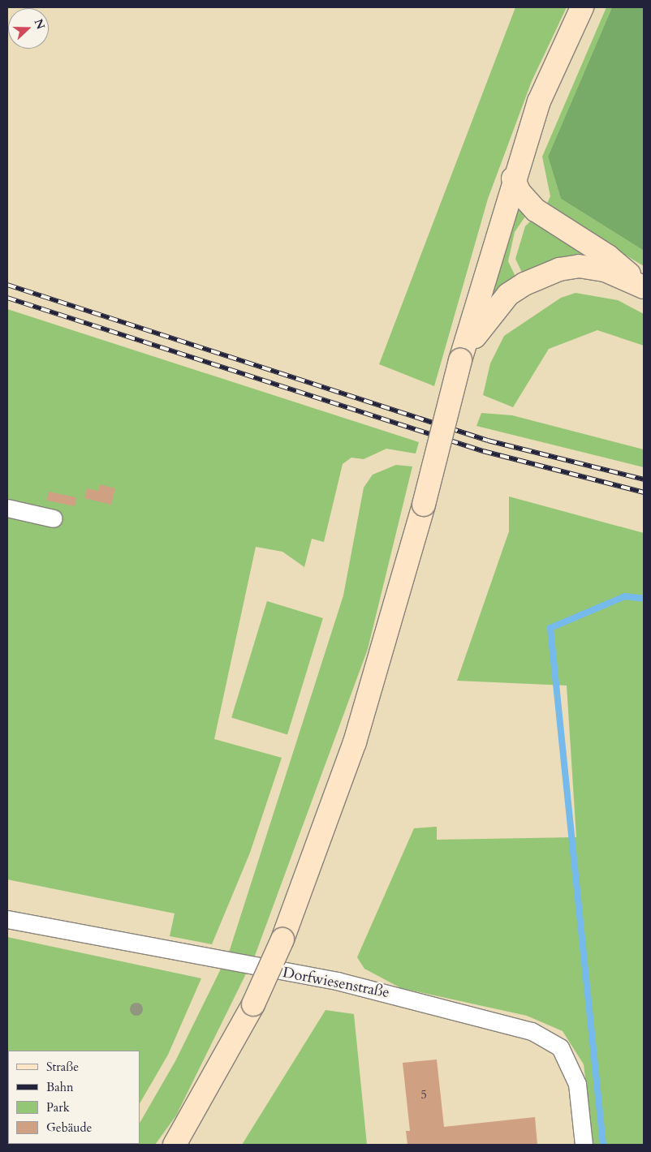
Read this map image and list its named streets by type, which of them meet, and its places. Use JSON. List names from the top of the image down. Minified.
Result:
{"streets":{"street":["Dorfwiesenstraße"]},"house_numbers":["5"],"legend":["Straße","Bahn","Park","Gebäude"],"north":"right"}
